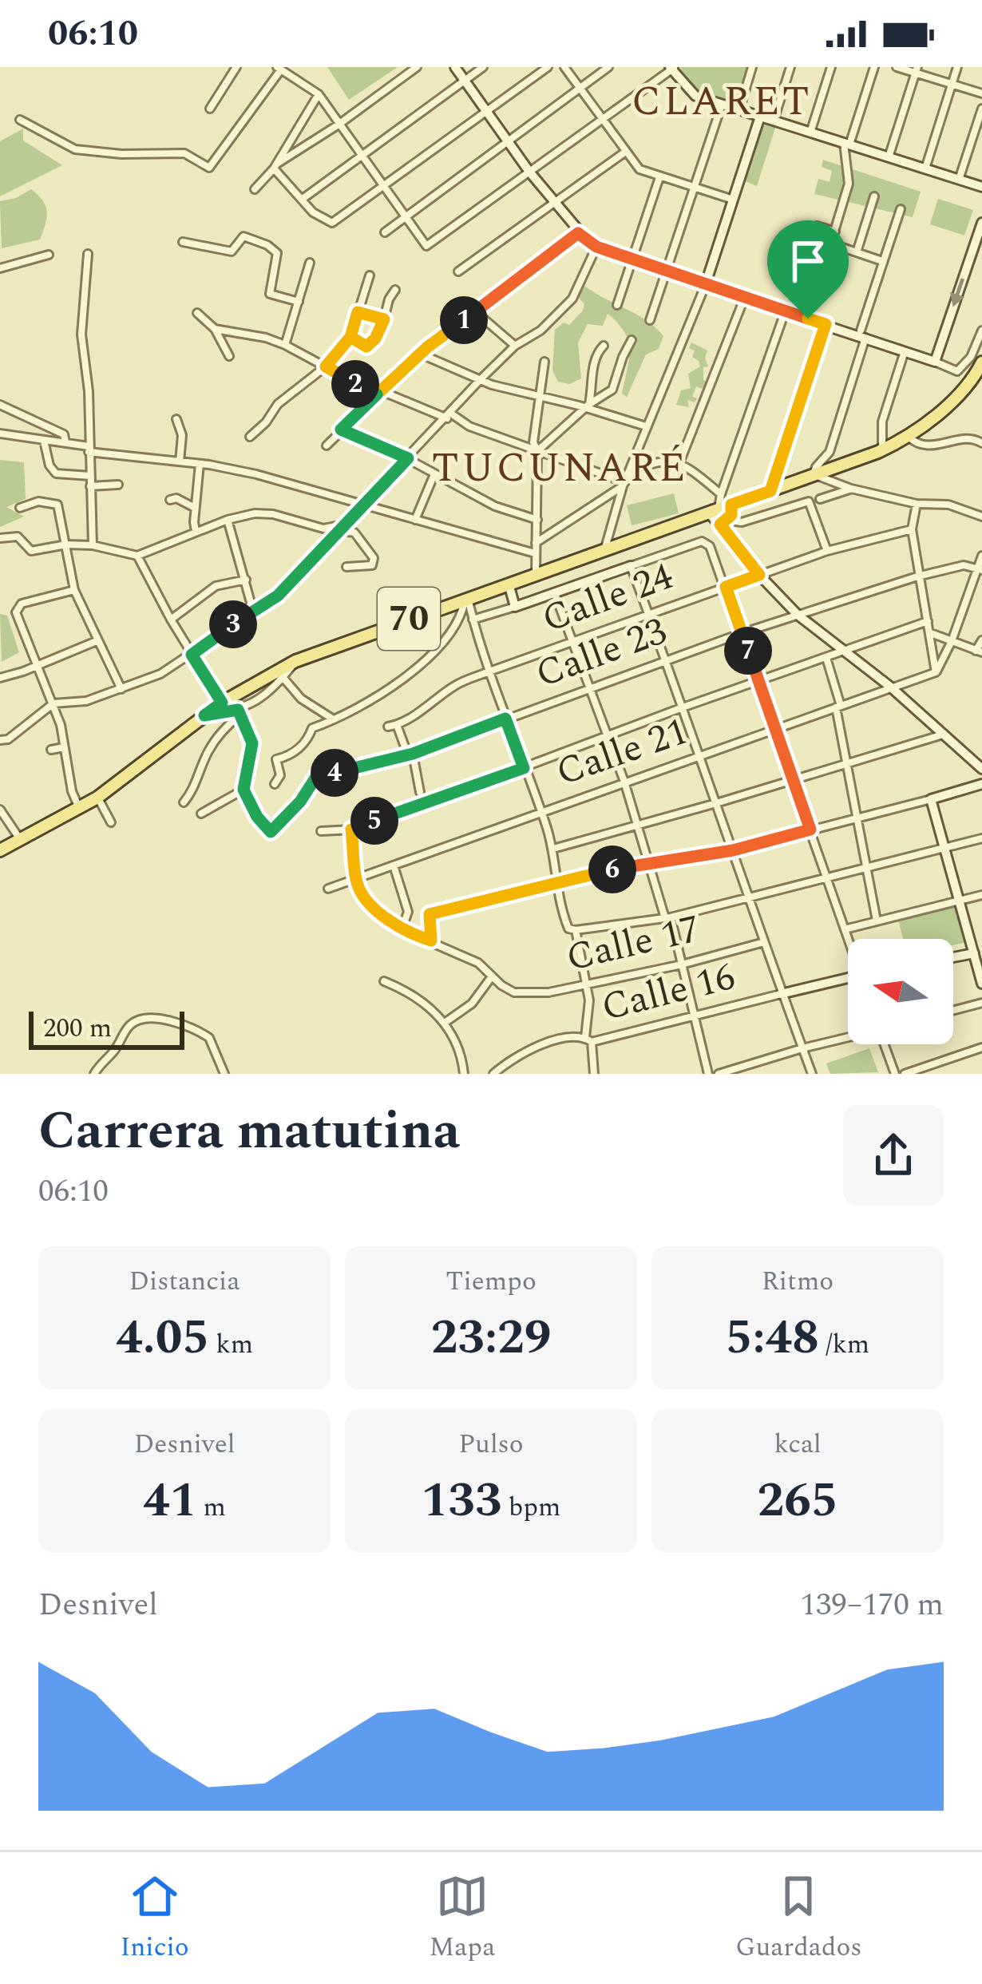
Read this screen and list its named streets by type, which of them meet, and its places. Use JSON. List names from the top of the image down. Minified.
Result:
{"streets":{"main road":["70"],"street":["Calle 24","Calle 23","Calle 21","Calle 17","Calle 16"]},"crossings":[["Calle 24","Calle 23"]],"districts":["CLARET","TUCUNARÉ"],"scale_bar":"200 m","north":"left","page":{"status":"06:10","pins":["1","2","3","7","4","5","6"],"scale":"200 m","heading":["Carrera matutina","06:10"],"stats":[["Distancia","4.05 km"],["Tiempo","23:29"],["Ritmo","5:48 /km"],["Desnivel","41 m"],["Pulso","133 bpm"],["kcal","265"]],"chart":["Desnivel","139–170 m"],"tabs":["Inicio","Mapa","Guardados"]}}
